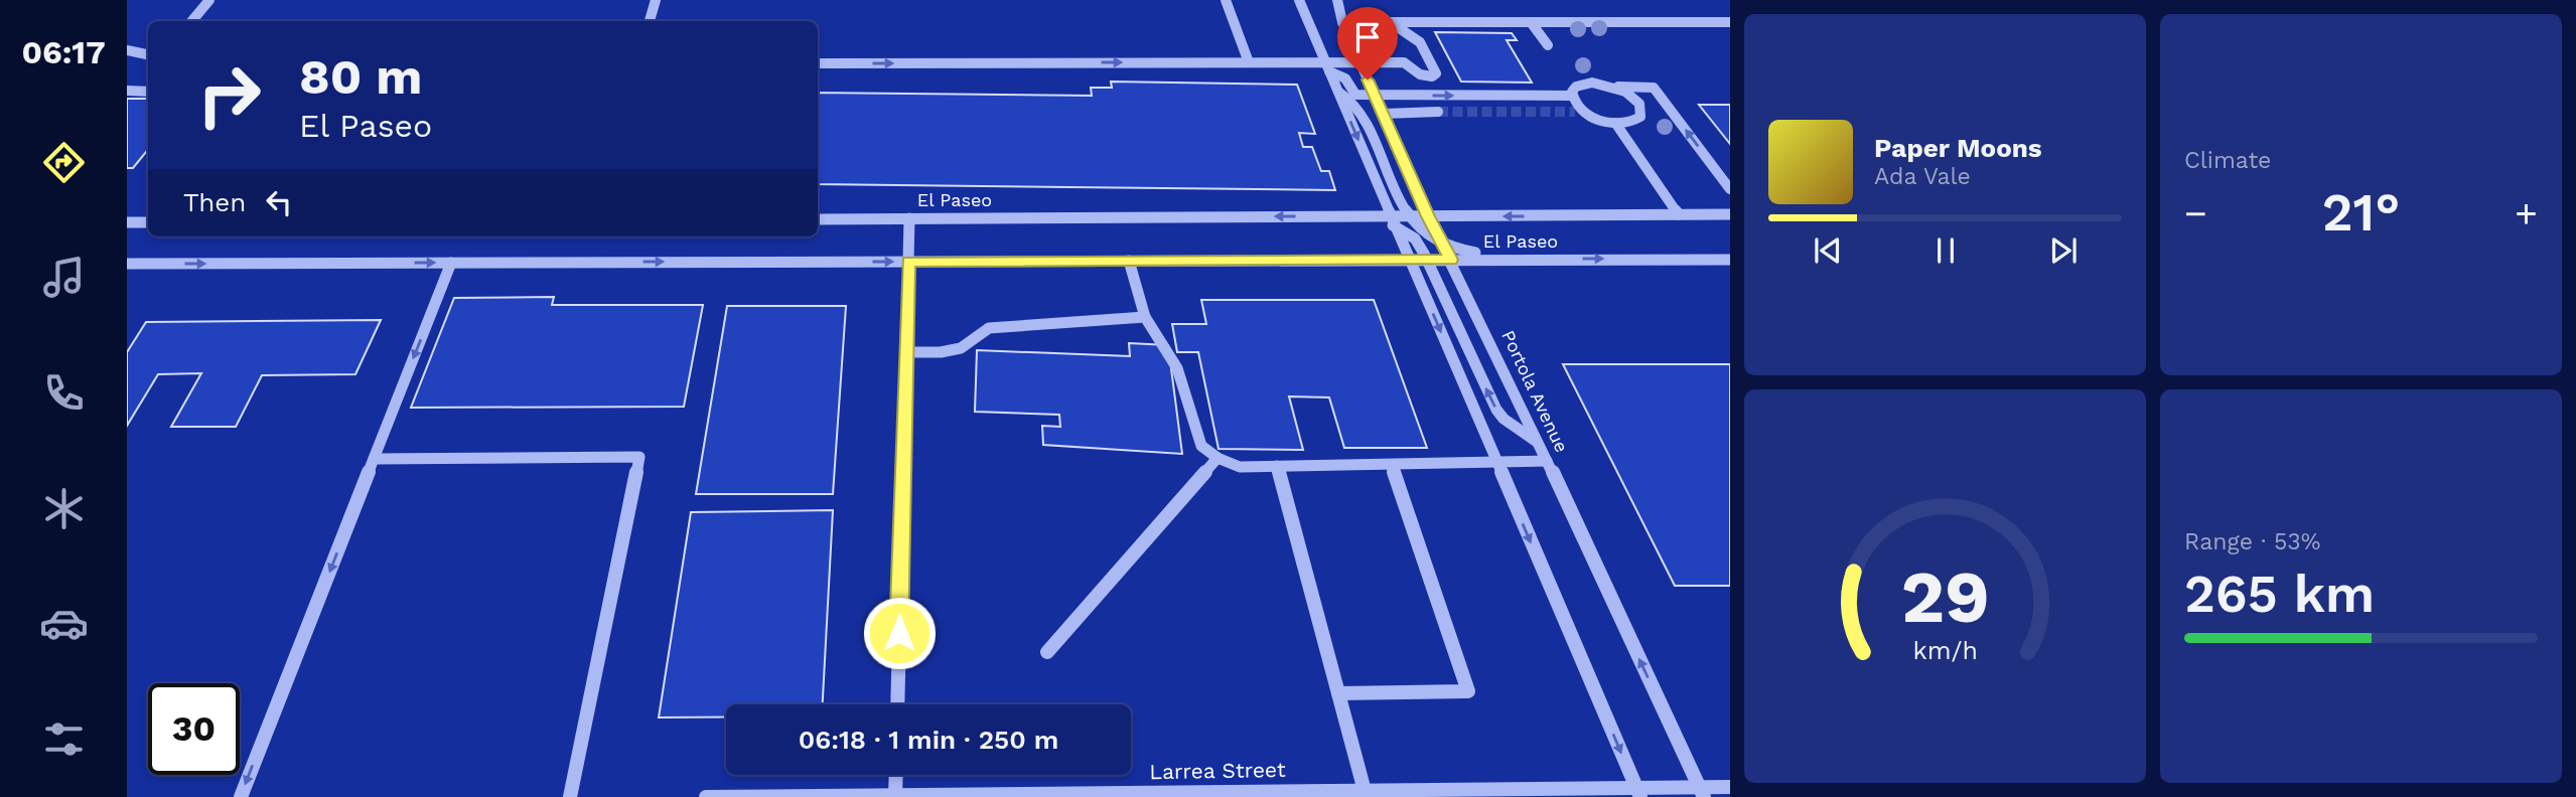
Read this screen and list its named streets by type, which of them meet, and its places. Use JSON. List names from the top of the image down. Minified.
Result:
{"streets":{"street":["El Paseo","Portola Avenue","Larrea Street"]},"crossings":[["El Paseo","Portola Avenue"],["Portola Avenue","Larrea Street"]],"page":{"tabs":"06:17","tile":["Climate",["Range · 53%","265 km"]],"turn":["80 m","El Paseo"],"song":["Paper Moons","Ada Vale"],"then":"Then","heat":["−","21°","+"],"limit":"30","trip":"06:18 · 1 min · 250 m","gauge":["29","km/h"]}}
